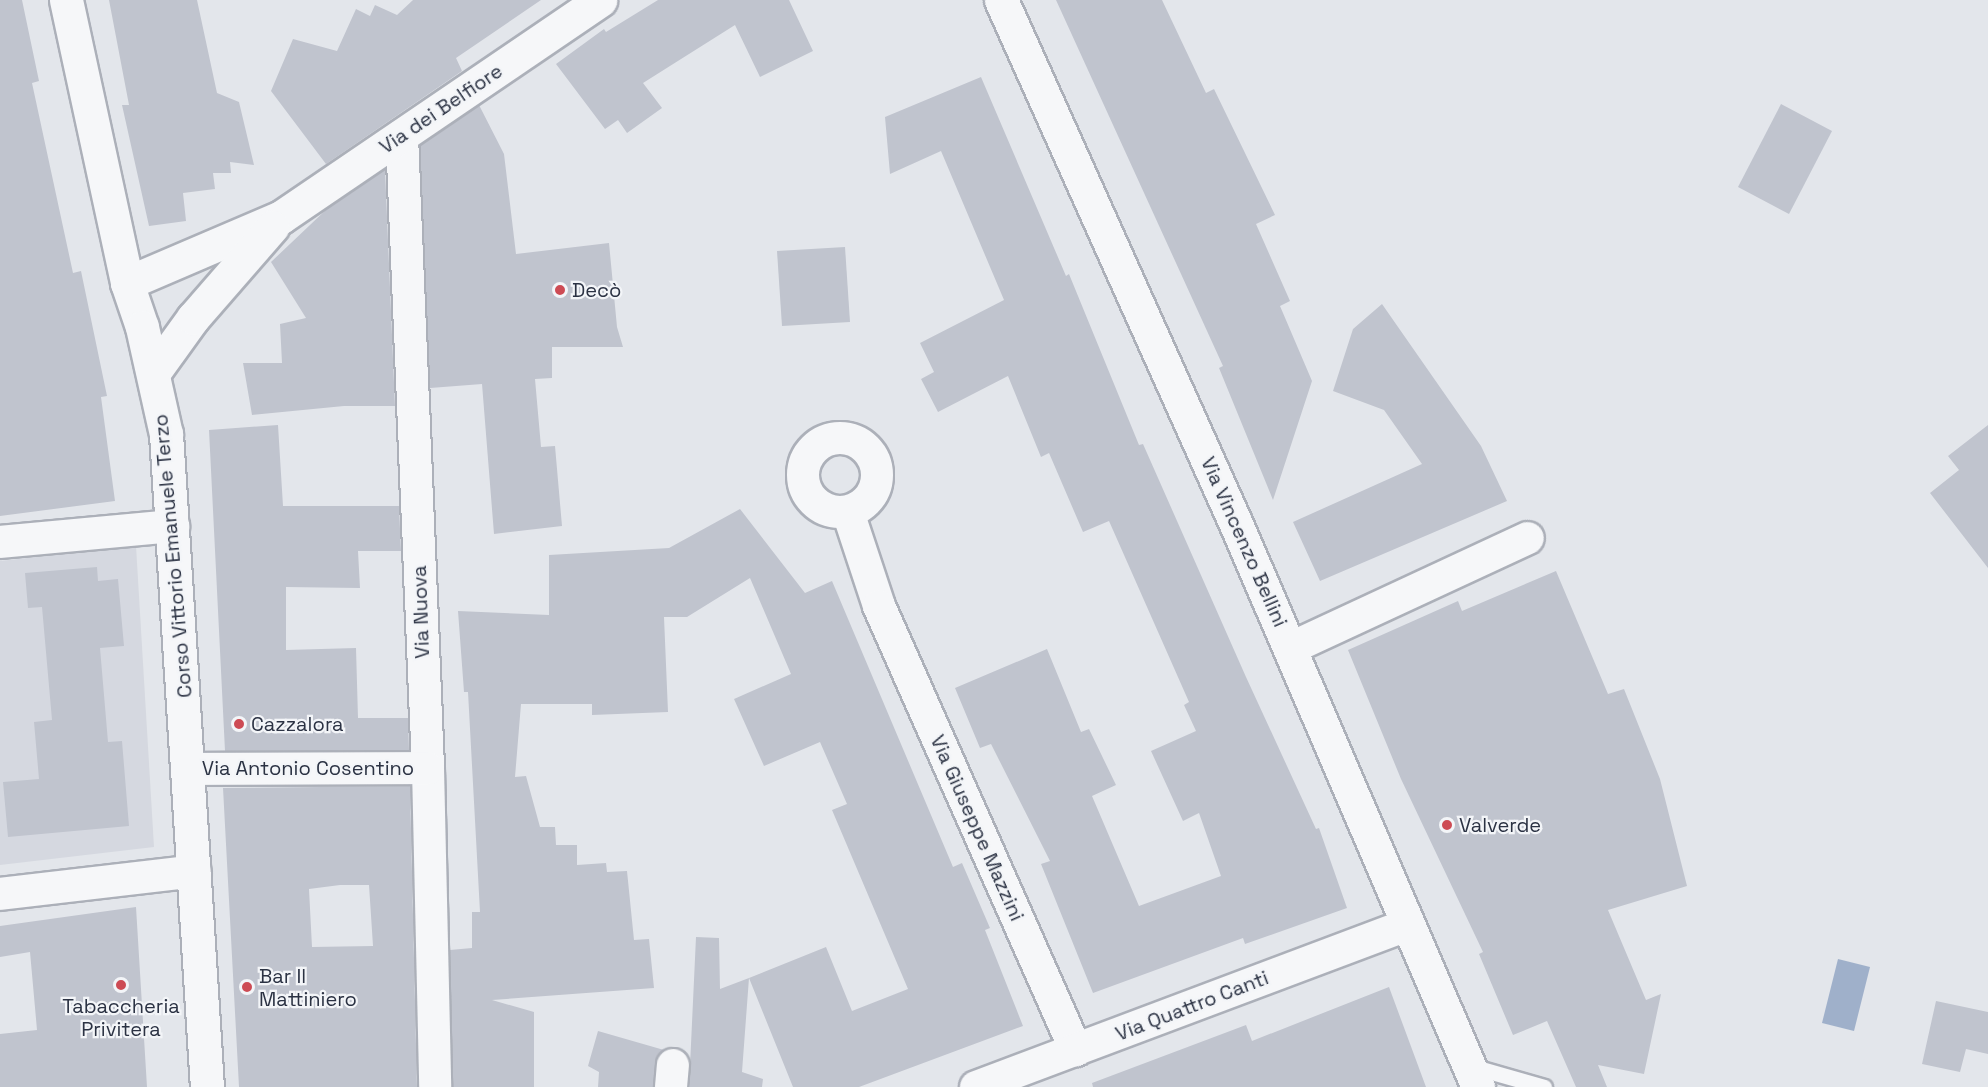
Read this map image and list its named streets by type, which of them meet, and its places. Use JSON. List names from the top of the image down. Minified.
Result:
{"streets":{"street":["Via dei Belfiore","Via Vincenzo Bellini","Corso Vittorio Emanuele Terzo","Via Nuova","Via Antonio Cosentino","Via Giuseppe Mazzini","Via Quattro Canti"]},"crossings":[["Via dei Belfiore","Via Nuova"],["Via Vincenzo Bellini","Via Quattro Canti"],["Corso Vittorio Emanuele Terzo","Via Antonio Cosentino"],["Via Nuova","Via Antonio Cosentino"],["Via Giuseppe Mazzini","Via Quattro Canti"]],"places":["Decò","Cazzalora","Valverde","Tabaccheria Privitera","Bar Il Mattiniero"]}
